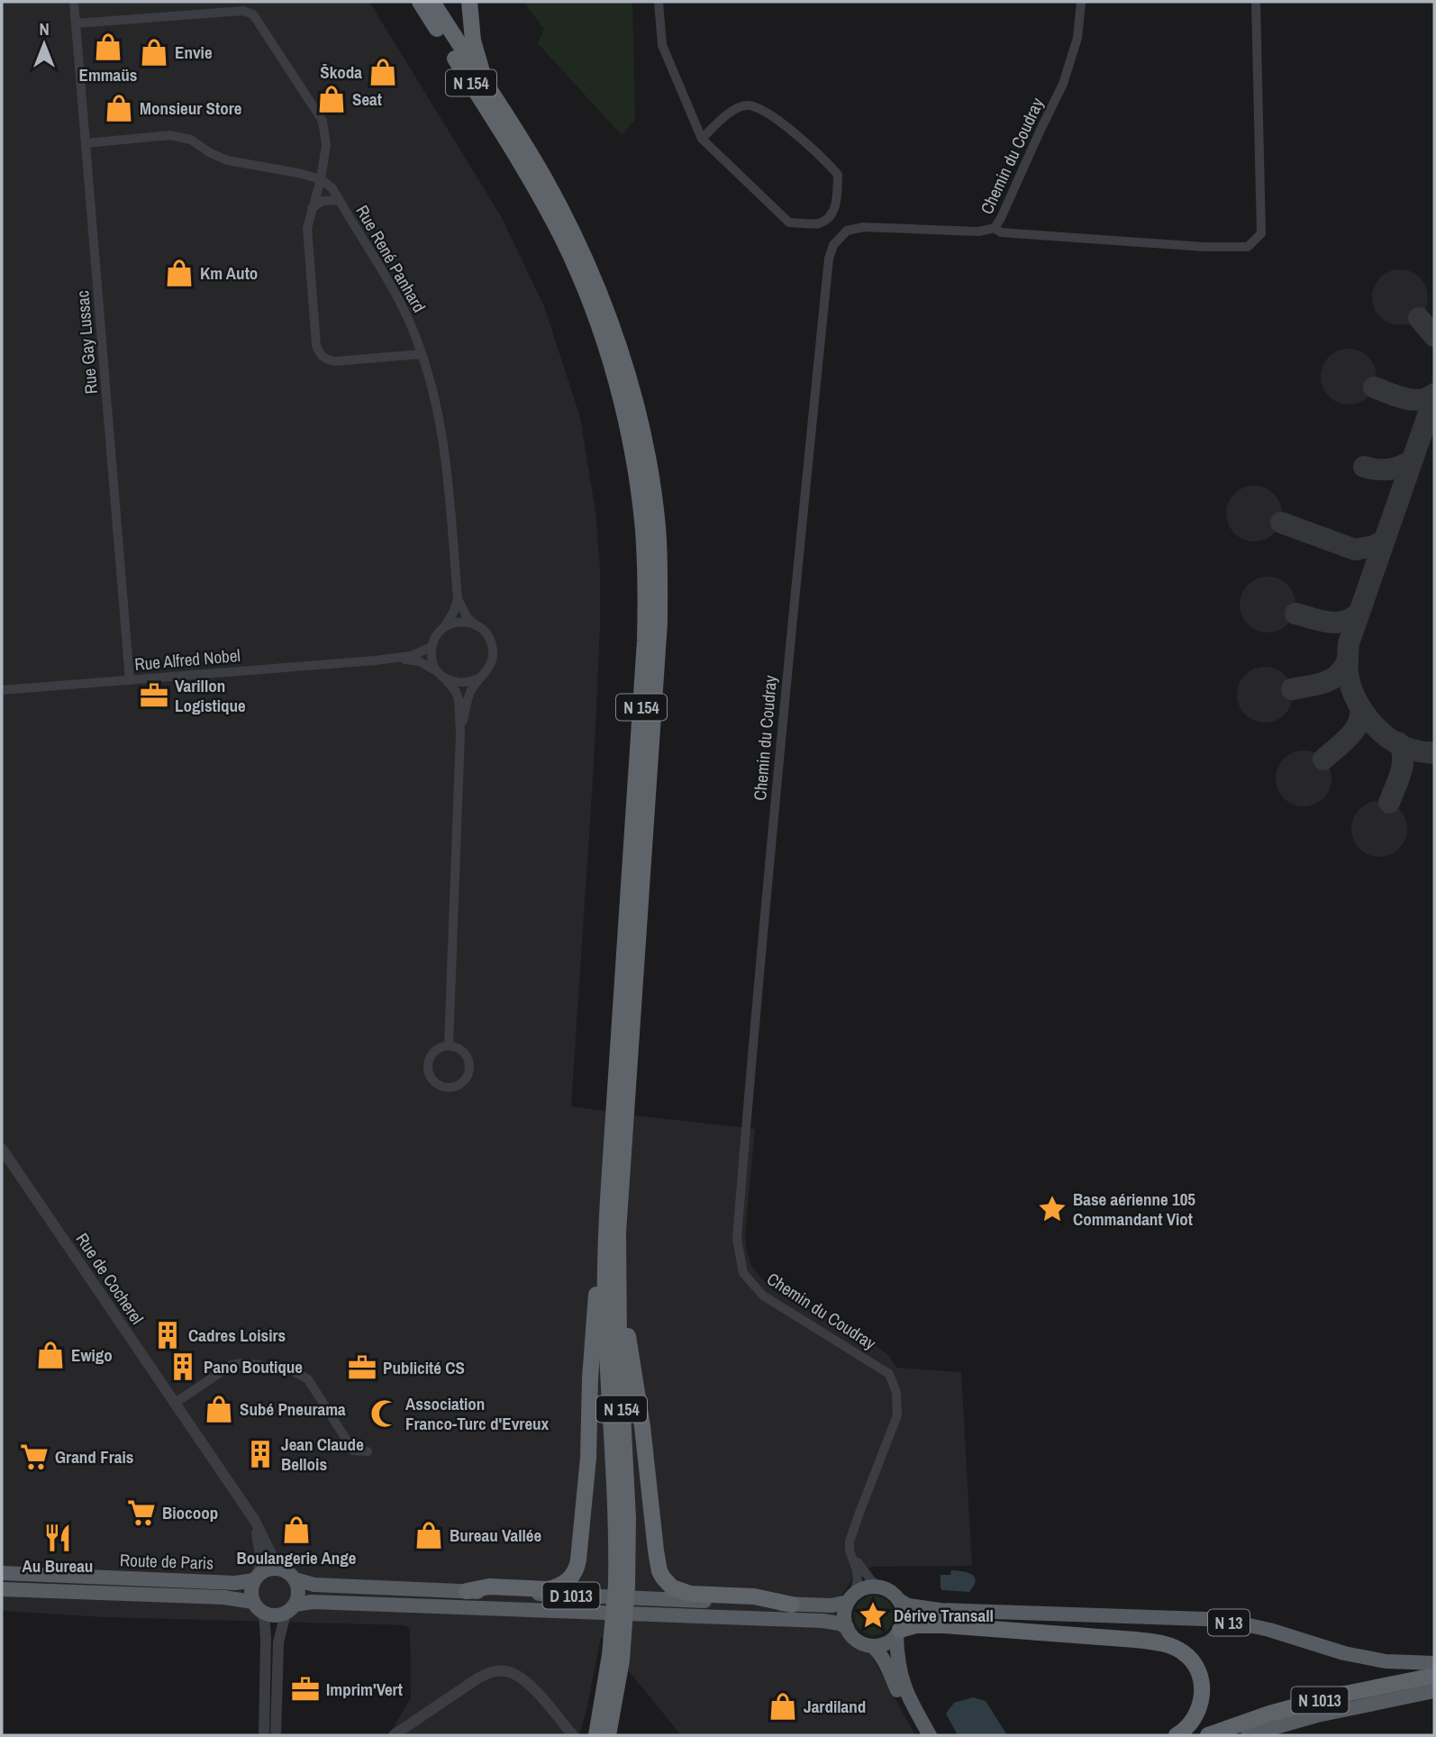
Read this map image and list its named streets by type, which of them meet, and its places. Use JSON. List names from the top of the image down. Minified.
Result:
{"streets":{"highway":["N 154","N 1013"],"main road":["Route de Paris","D 1013","N 13"],"street":["Chemin du Coudray","Rue René Panhard","Rue Gay Lussac","Rue Alfred Nobel","Rue de Cocherel"]},"crossings":[["Chemin du Coudray","D 1013"],["Chemin du Coudray","N 13"],["Rue René Panhard","Rue Alfred Nobel"],["Rue Gay Lussac","Rue Alfred Nobel"],["Rue de Cocherel","Route de Paris"],["Rue de Cocherel","D 1013"],["Route de Paris","D 1013"],["D 1013","N 13"]],"places":{"shop":["Emmaüs","Envie","Škoda","Seat","Monsieur Store","Km Auto","Ewigo","Subé Pneurama","Boulangerie Ange","Bureau Vallée","Jardiland"],"office":["Varillon Logistique","Publicité CS","Imprim'Vert"],"place":["Base aérienne 105 Commandant Viot","Dérive Transall"],"building":["Cadres Loisirs","Pano Boutique","Jean Claude Bellois"],"mosque":["Association Franco-Turc d'Evreux"],"supermarket":["Grand Frais","Biocoop"],"restaurant":["Au Bureau"]},"north":"top"}
